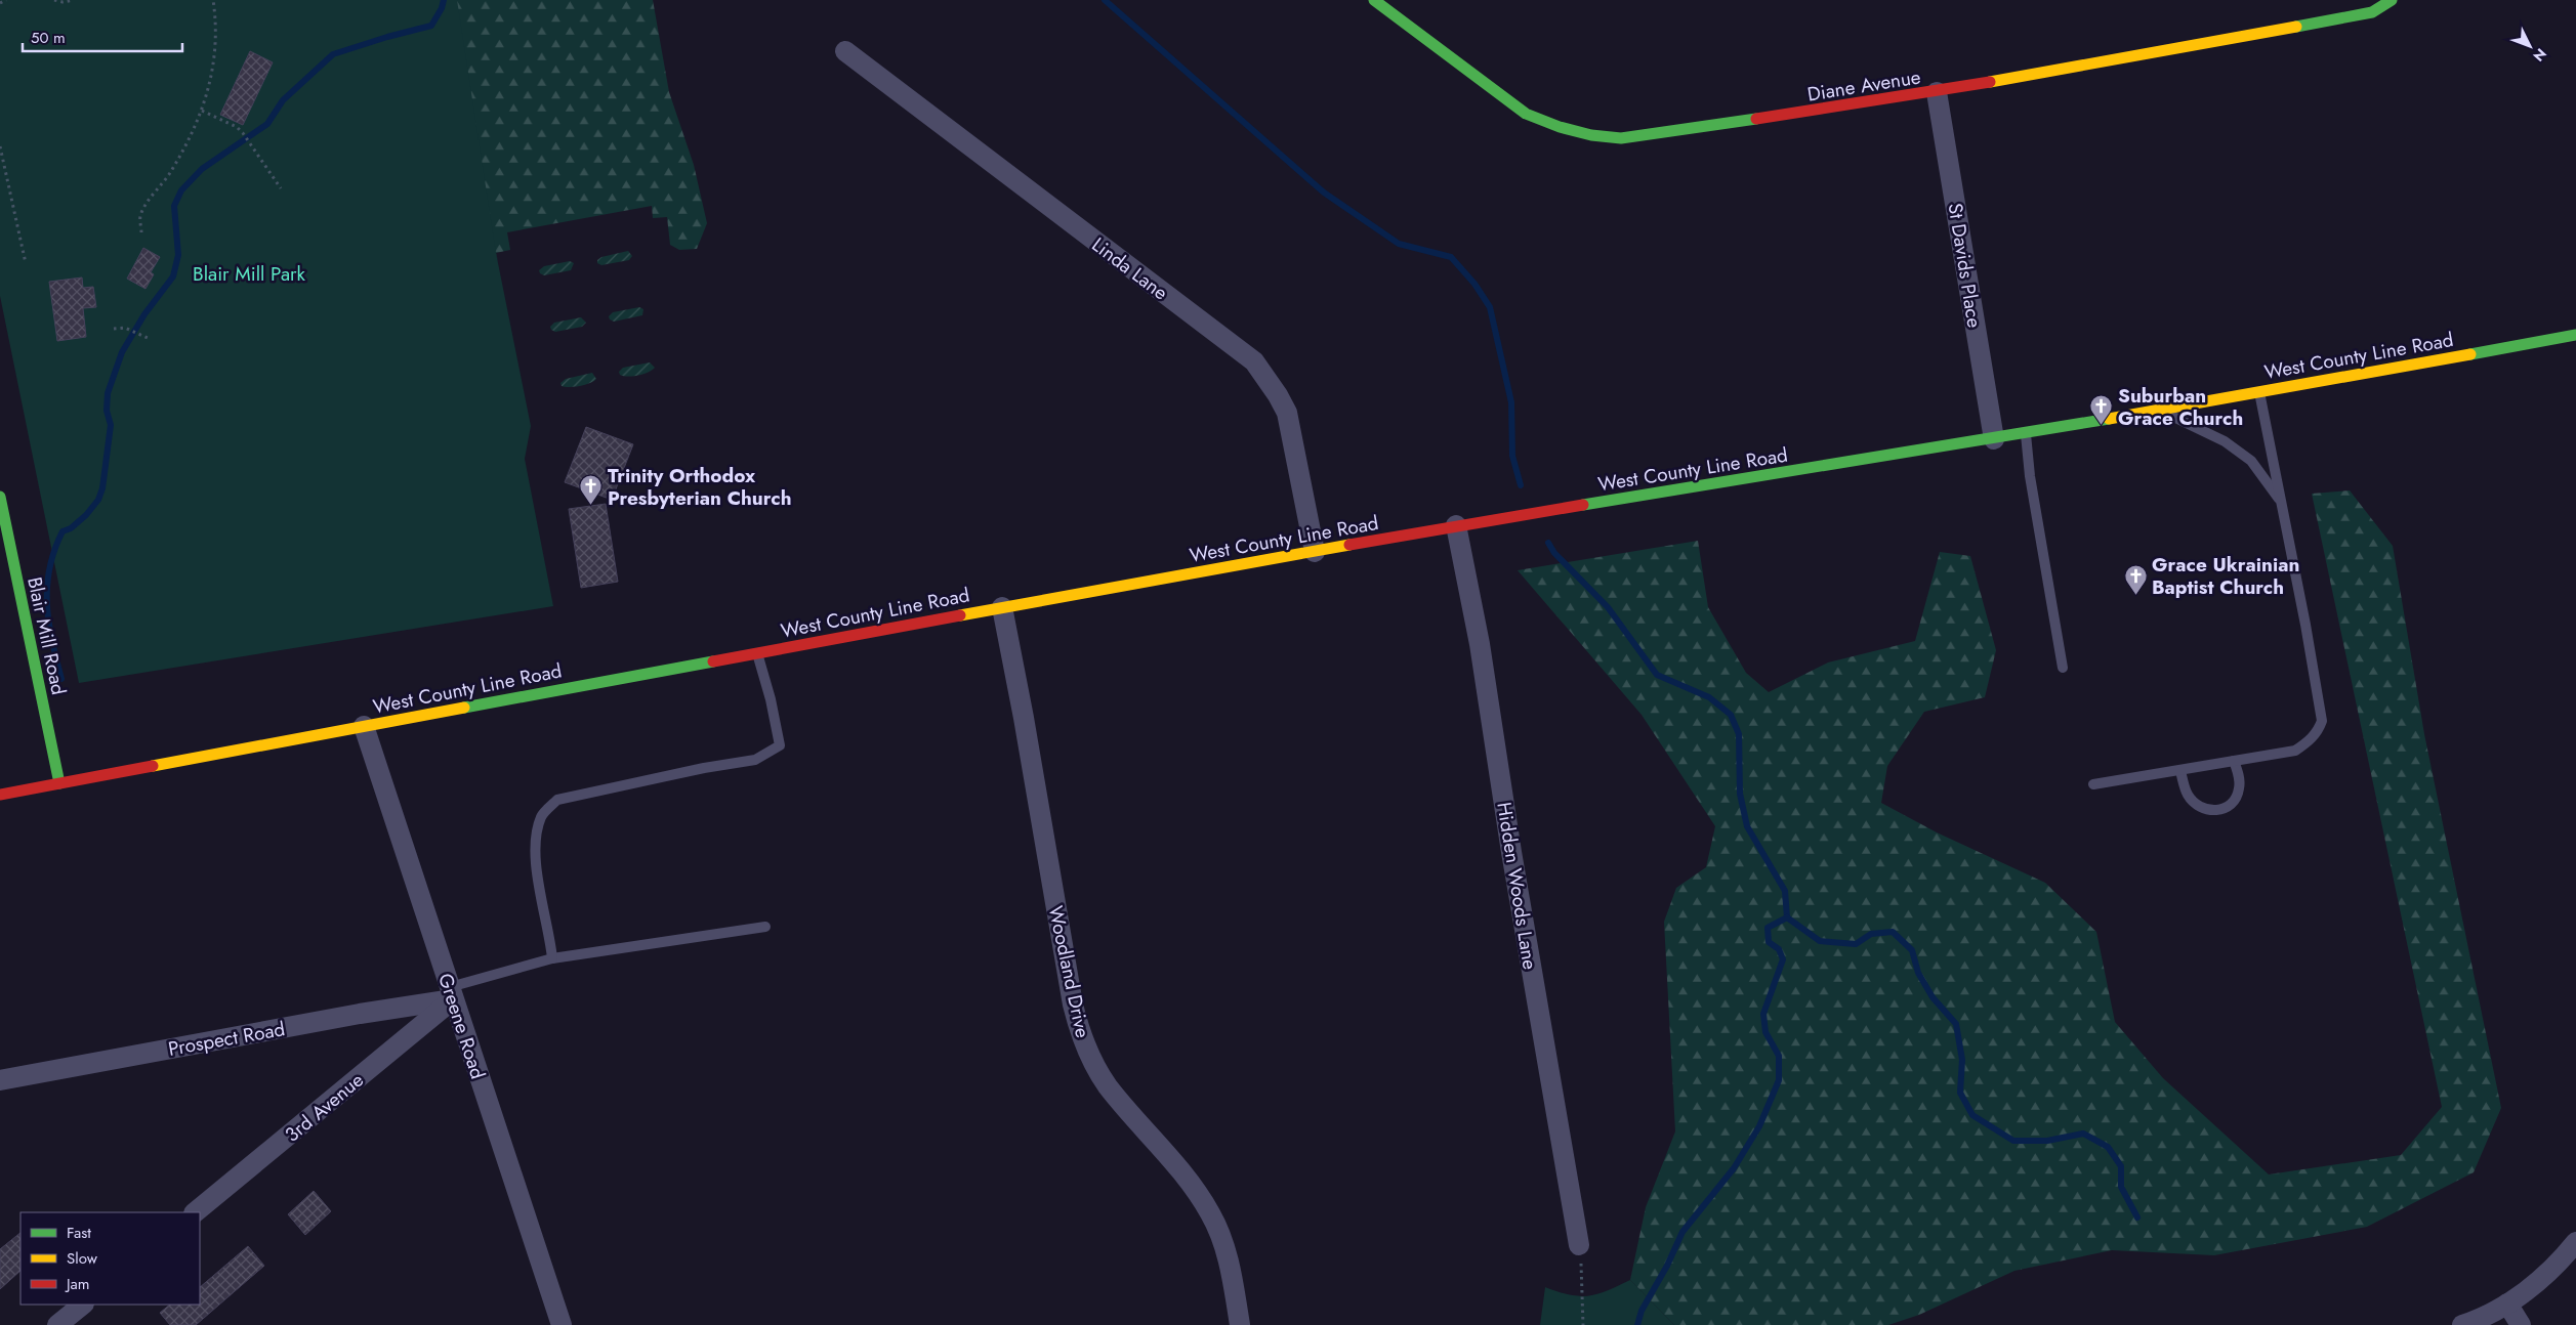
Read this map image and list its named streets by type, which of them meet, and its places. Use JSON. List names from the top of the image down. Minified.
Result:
{"streets":{"main road":["Diane Avenue","West County Line Road","Blair Mill Road"],"street":["St Davids Place","Linda Lane","Hidden Woods Lane","Woodland Drive","Greene Road","Prospect Road","3rd Avenue"]},"crossings":[["Diane Avenue","St Davids Place"],["St Davids Place","West County Line Road"],["Linda Lane","West County Line Road"],["West County Line Road","Blair Mill Road"],["West County Line Road","Hidden Woods Lane"],["West County Line Road","Woodland Drive"],["West County Line Road","Greene Road"],["Greene Road","Prospect Road"],["Greene Road","3rd Avenue"],["Prospect Road","3rd Avenue"]],"parks":["Blair Mill Park"],"places":{"church":["Suburban Grace Church","Trinity Orthodox Presbyterian Church","Grace Ukrainian Baptist Church"]},"legend":["Fast","Slow","Jam"],"scale_bar":"50 m","north":"bottom right"}
